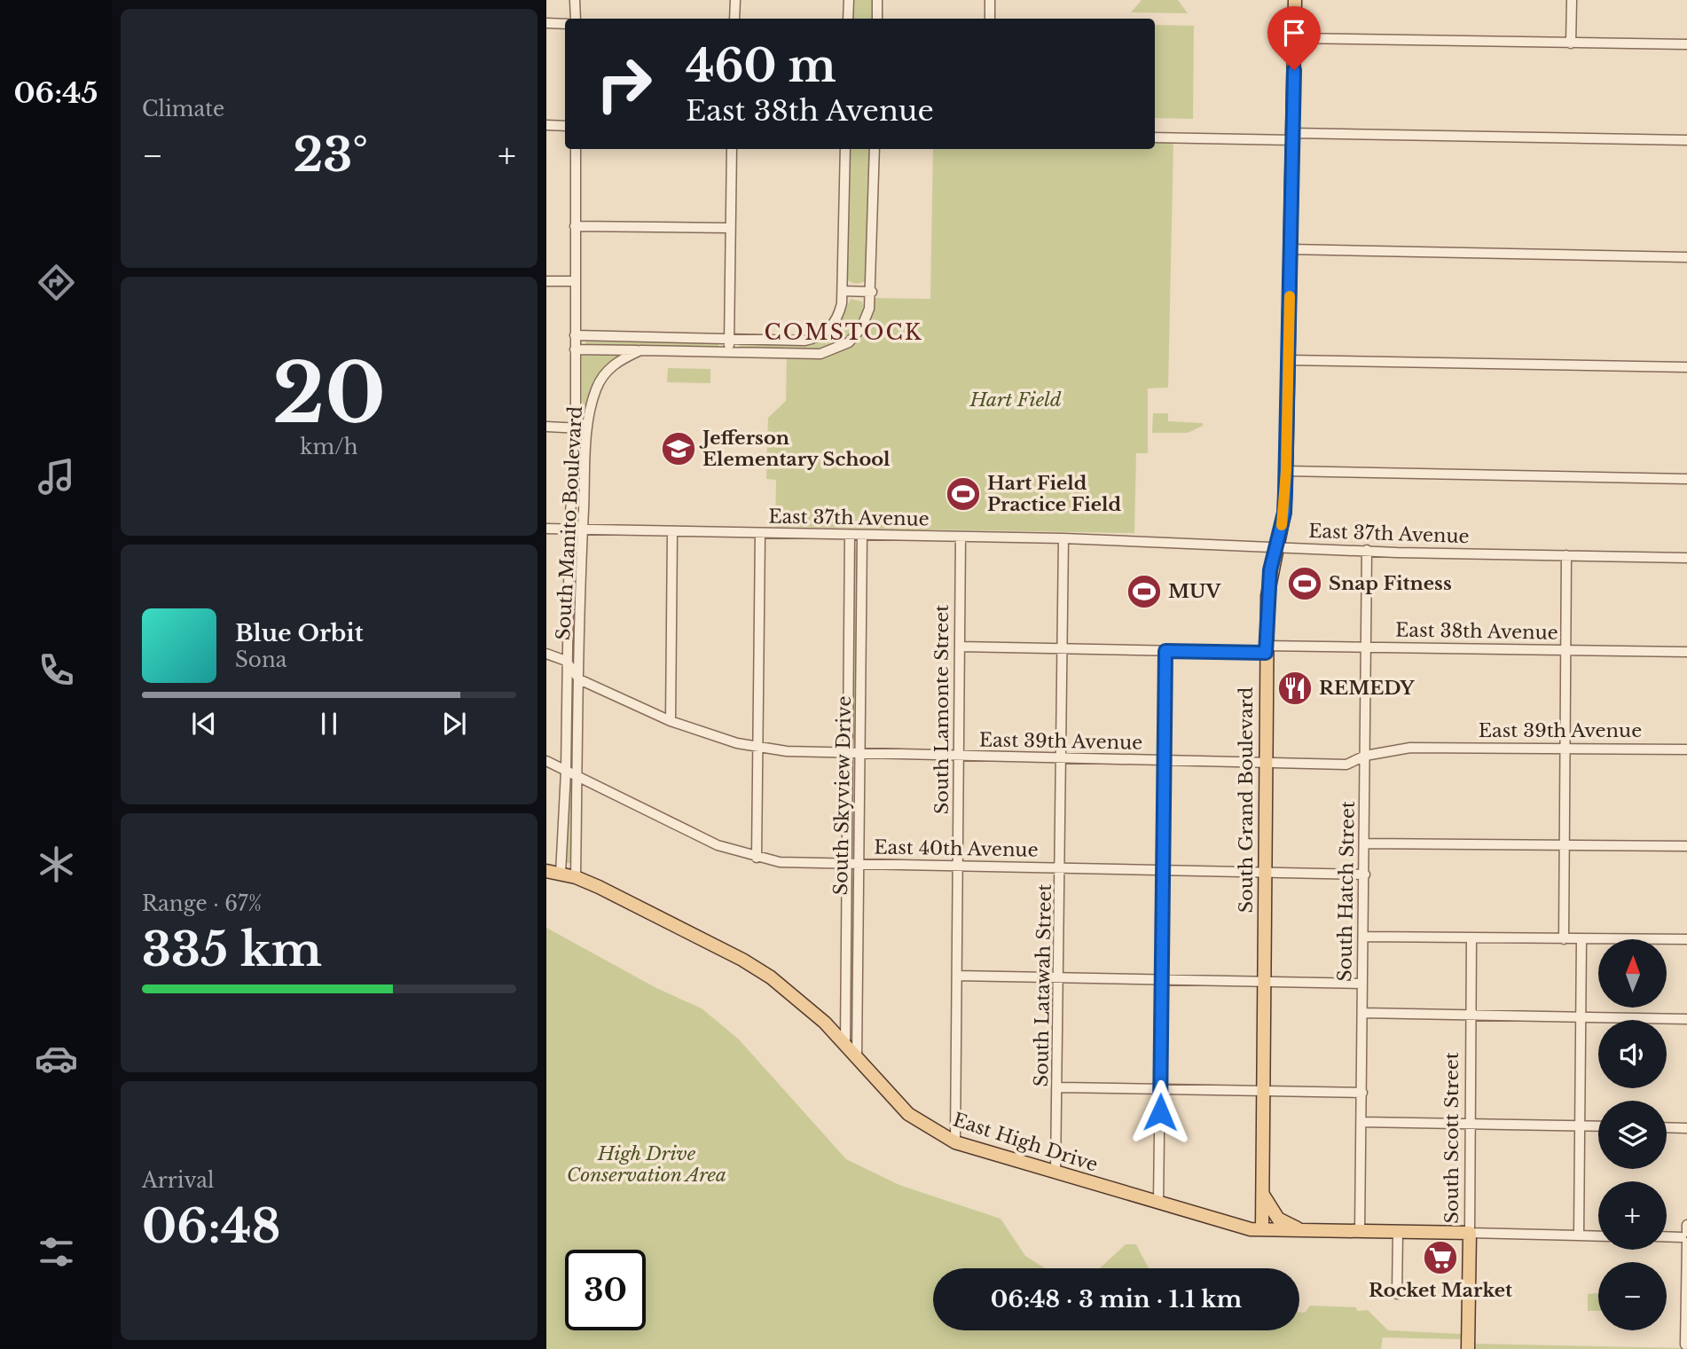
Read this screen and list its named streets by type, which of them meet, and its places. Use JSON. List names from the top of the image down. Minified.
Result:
{"streets":{"main road":["South Grand Boulevard","South Scott Street","East High Drive"],"street":["East 37th Avenue","South Manito Boulevard","East 38th Avenue","South Lamonte Street","East 39th Avenue","South Skyview Drive","East 40th Avenue","South Hatch Street","South Latawah Street"]},"crossings":[["East 37th Avenue","South Manito Boulevard"],["East 37th Avenue","South Lamonte Street"],["East 37th Avenue","South Skyview Drive"],["East 37th Avenue","South Grand Boulevard"],["East 37th Avenue","South Hatch Street"],["East 37th Avenue","South Latawah Street"],["South Manito Boulevard","East 39th Avenue"],["South Manito Boulevard","East 40th Avenue"],["South Manito Boulevard","East High Drive"],["East 38th Avenue","South Lamonte Street"],["East 38th Avenue","South Grand Boulevard"],["East 38th Avenue","South Hatch Street"],["East 38th Avenue","South Latawah Street"],["South Lamonte Street","East 39th Avenue"],["South Lamonte Street","East 40th Avenue"],["South Lamonte Street","East High Drive"],["East 39th Avenue","South Skyview Drive"],["East 39th Avenue","South Grand Boulevard"],["East 39th Avenue","South Hatch Street"],["East 39th Avenue","South Latawah Street"],["South Skyview Drive","East 40th Avenue"],["South Skyview Drive","East High Drive"],["South Grand Boulevard","East 40th Avenue"],["South Grand Boulevard","East High Drive"],["East 40th Avenue","South Hatch Street"],["East 40th Avenue","South Latawah Street"],["South Hatch Street","East High Drive"],["South Latawah Street","East High Drive"],["South Scott Street","East High Drive"]],"districts":["COMSTOCK"],"parks":["Hart Field","High Drive Conservation Area"],"places":{"school or university":["Jefferson Elementary School"],"sports":["Hart Field Practice Field","Snap Fitness","MUV"],"restaurant":["REMEDY"],"supermarket":["Rocket Market"]},"north":"top","page":{"tabs":"06:45","tile":["Climate",["20","km/h"],["Range · 67%","335 km"],["Arrival","06:48"]],"turn":["460 m","East 38th Avenue"],"heat":["−","23°","+"],"song":["Blue Orbit","Sona"],"map_buttons":["+","−"],"limit":"30","trip":"06:48 · 3 min · 1.1 km"}}
